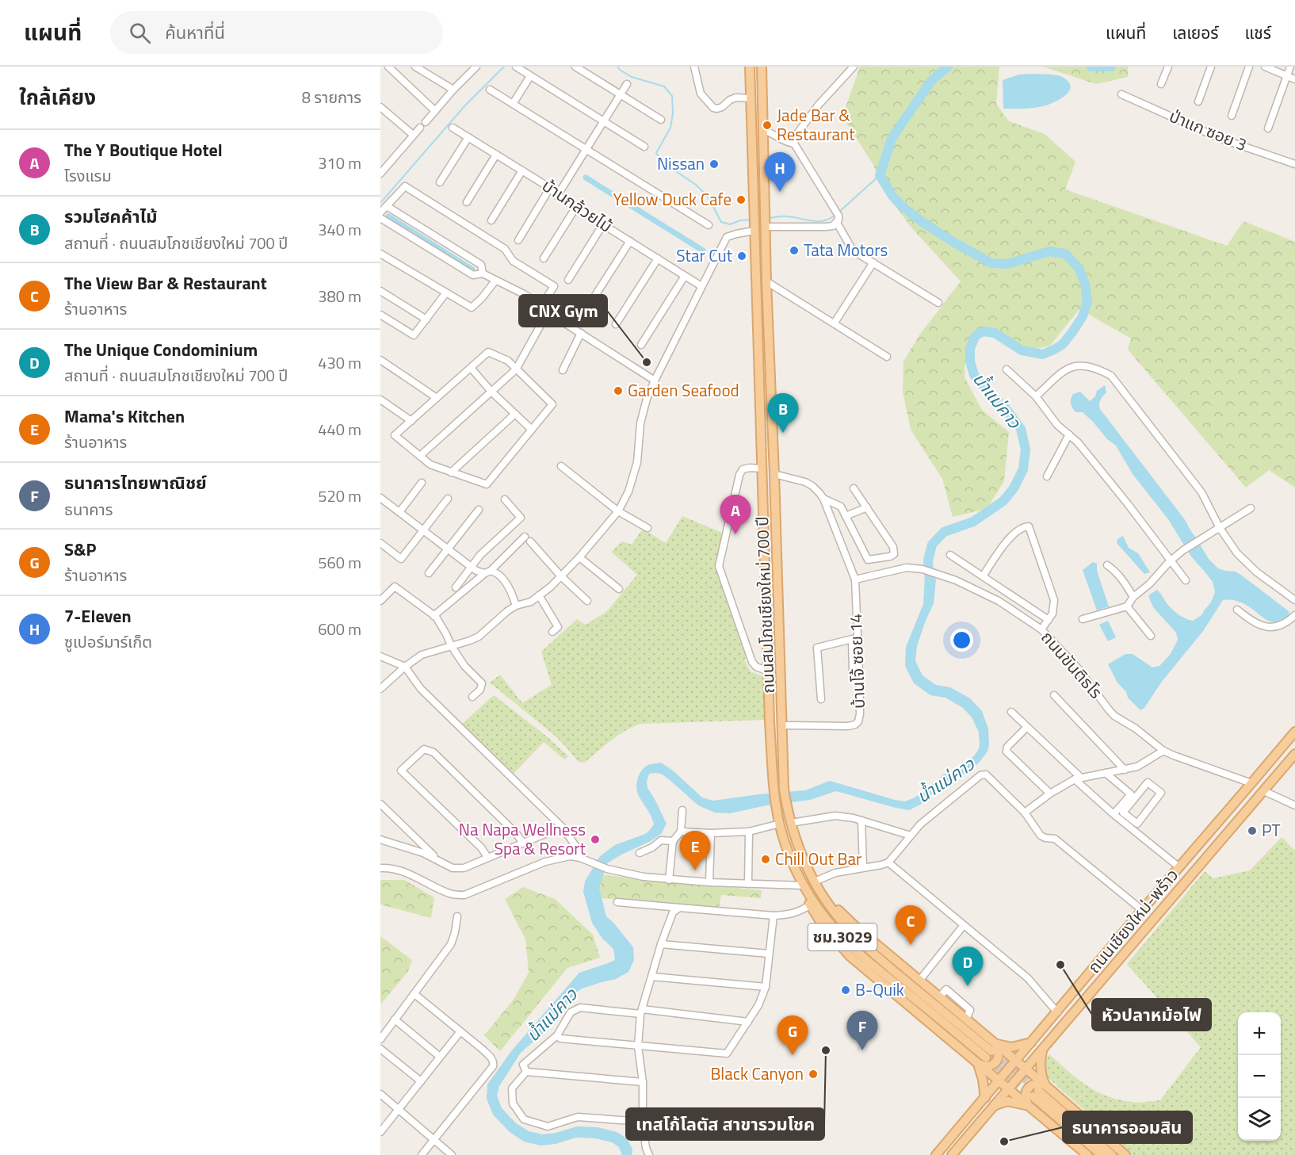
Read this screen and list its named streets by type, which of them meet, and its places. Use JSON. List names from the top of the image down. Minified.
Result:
{"streets":{"main road":["ถนนสมโภชเชียงใหม่ 700 ปี","ถนนเชียงใหม่-พร้าว","ชม.3029"],"street":["ป่าแก ซอย 3","บ้านกล้วยไม้","บ้านโจ้ ซอย 14","ถนนขันติธโร"]},"crossings":[["ถนนสมโภชเชียงใหม่ 700 ปี","บ้านโจ้ ซอย 14"],["บ้านโจ้ ซอย 14","ถนนขันติธโร"],["ถนนขันติธโร","ถนนเชียงใหม่-พร้าว"]],"water":["น้ำแม่คาว"],"places":["Jade Bar & Restaurant","Nissan","Yellow Duck Cafe","Tata Motors","Star Cut","CNX Gym","Garden Seafood","PT","Na Napa Wellness Spa & Resort","Chill Out Bar","หัวปลาหม้อไฟ","B-Quik","เทสโก้โลตัส สาขารวมโชค","Black Canyon","ธนาคารออมสิน"],"page":{"header":"แผนที่","search":"ค้นหาที่นี่","nav":["แผนที่","เลเยอร์","แชร์"],"heading":["ใกล้เคียง","8 รายการ"],"list":[{"mark":"A","name":"The Y Boutique Hotel","note":"โรงแรม","value":"310 m"},{"mark":"B","name":"รวมโฮคค้าไม้","note":"สถานที่ · ถนนสมโภชเชียงใหม่ 700 ปี","value":"340 m"},{"mark":"C","name":"The View Bar & Restaurant","note":"ร้านอาหาร","value":"380 m"},{"mark":"D","name":"The Unique Condominium","note":"สถานที่ · ถนนสมโภชเชียงใหม่ 700 ปี","value":"430 m"},{"mark":"E","name":"Mama's Kitchen","note":"ร้านอาหาร","value":"440 m"},{"mark":"F","name":"ธนาคารไทยพาณิชย์","note":"ธนาคาร","value":"520 m"},{"mark":"G","name":"S&P","note":"ร้านอาหาร","value":"560 m"},{"mark":"H","name":"7-Eleven","note":"ซูเปอร์มาร์เก็ต","value":"600 m"}],"pins":["H","B","A","E","C","D","F","G"],"map_buttons":["+","−"]}}
